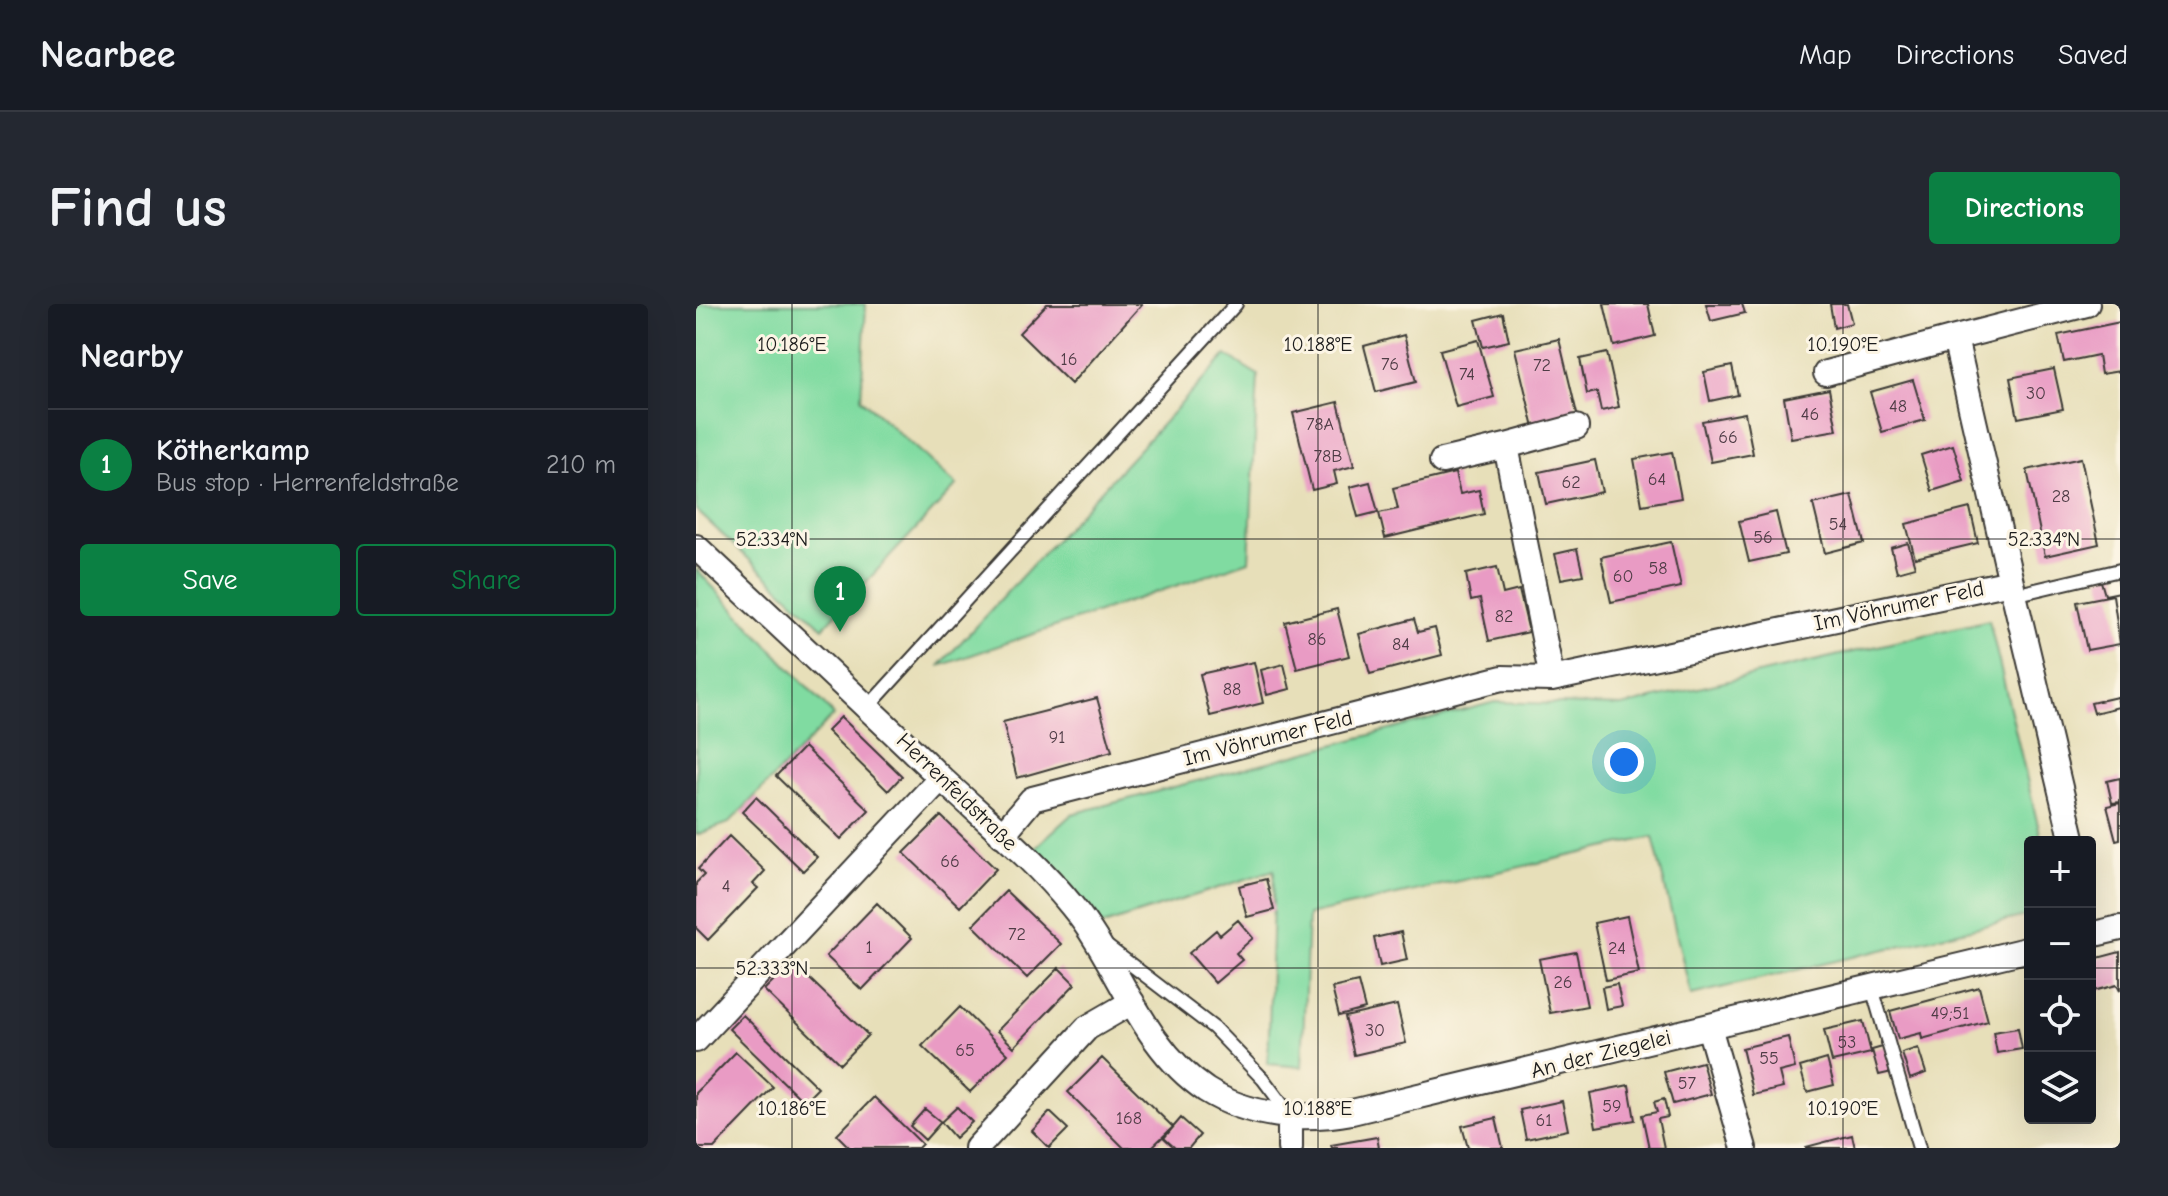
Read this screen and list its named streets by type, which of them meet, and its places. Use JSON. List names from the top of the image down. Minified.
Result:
{"streets":{"street":["Im Vöhrumer Feld","Herrenfeldstraße","An der Ziegelei"]},"crossings":[["Im Vöhrumer Feld","Herrenfeldstraße"],["Herrenfeldstraße","An der Ziegelei"]],"house_numbers":["16","76","72","74","30","48","46","78A","66","78B","64","62","28","54","56","58","60","82","86","84","88","91","66","4","72","1","24","26","49;51","30","53","65","55","57","59","168","61"],"page":{"header":"Nearbee","nav":["Map","Directions","Saved"],"buttons":["Directions",["Save","Share"]],"title":"Find us","heading":"Nearby","list":[{"mark":"1","name":"Kötherkamp","note":"Bus stop · Herrenfeldstraße","value":"210 m"}],"pins":"1","map_buttons":["+","−"]},"coordinates":["10.186°E","10.188°E","10.190°E","52.334°N","52.333°N"]}
